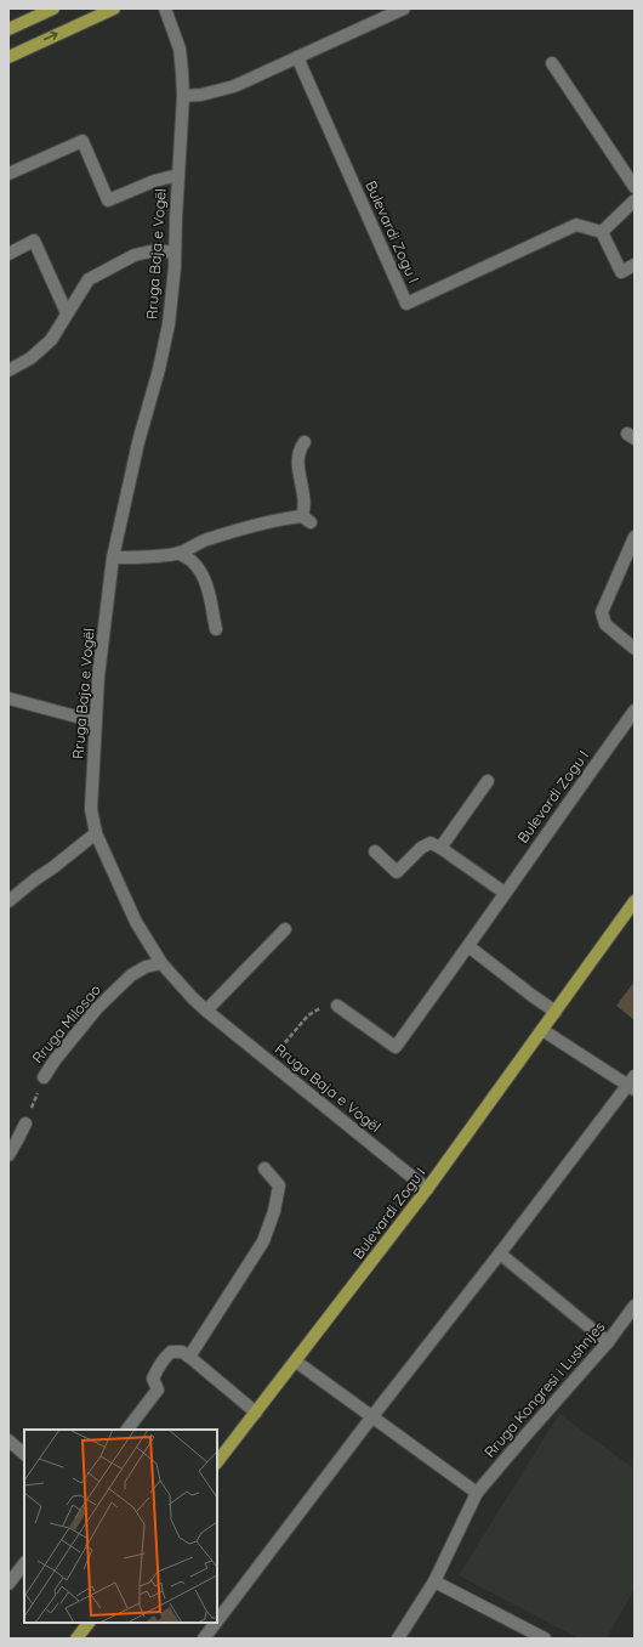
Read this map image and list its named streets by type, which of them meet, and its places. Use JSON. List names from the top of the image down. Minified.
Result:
{"streets":{"main road":["Bulevardi Zogu I"],"street":["Rruga Baja e Vogël","Rruga Milosao","Rruga Kongresi i Lushnjes"]},"crossings":[["Bulevardi Zogu I","Rruga Baja e Vogël"],["Rruga Baja e Vogël","Rruga Milosao"]]}
